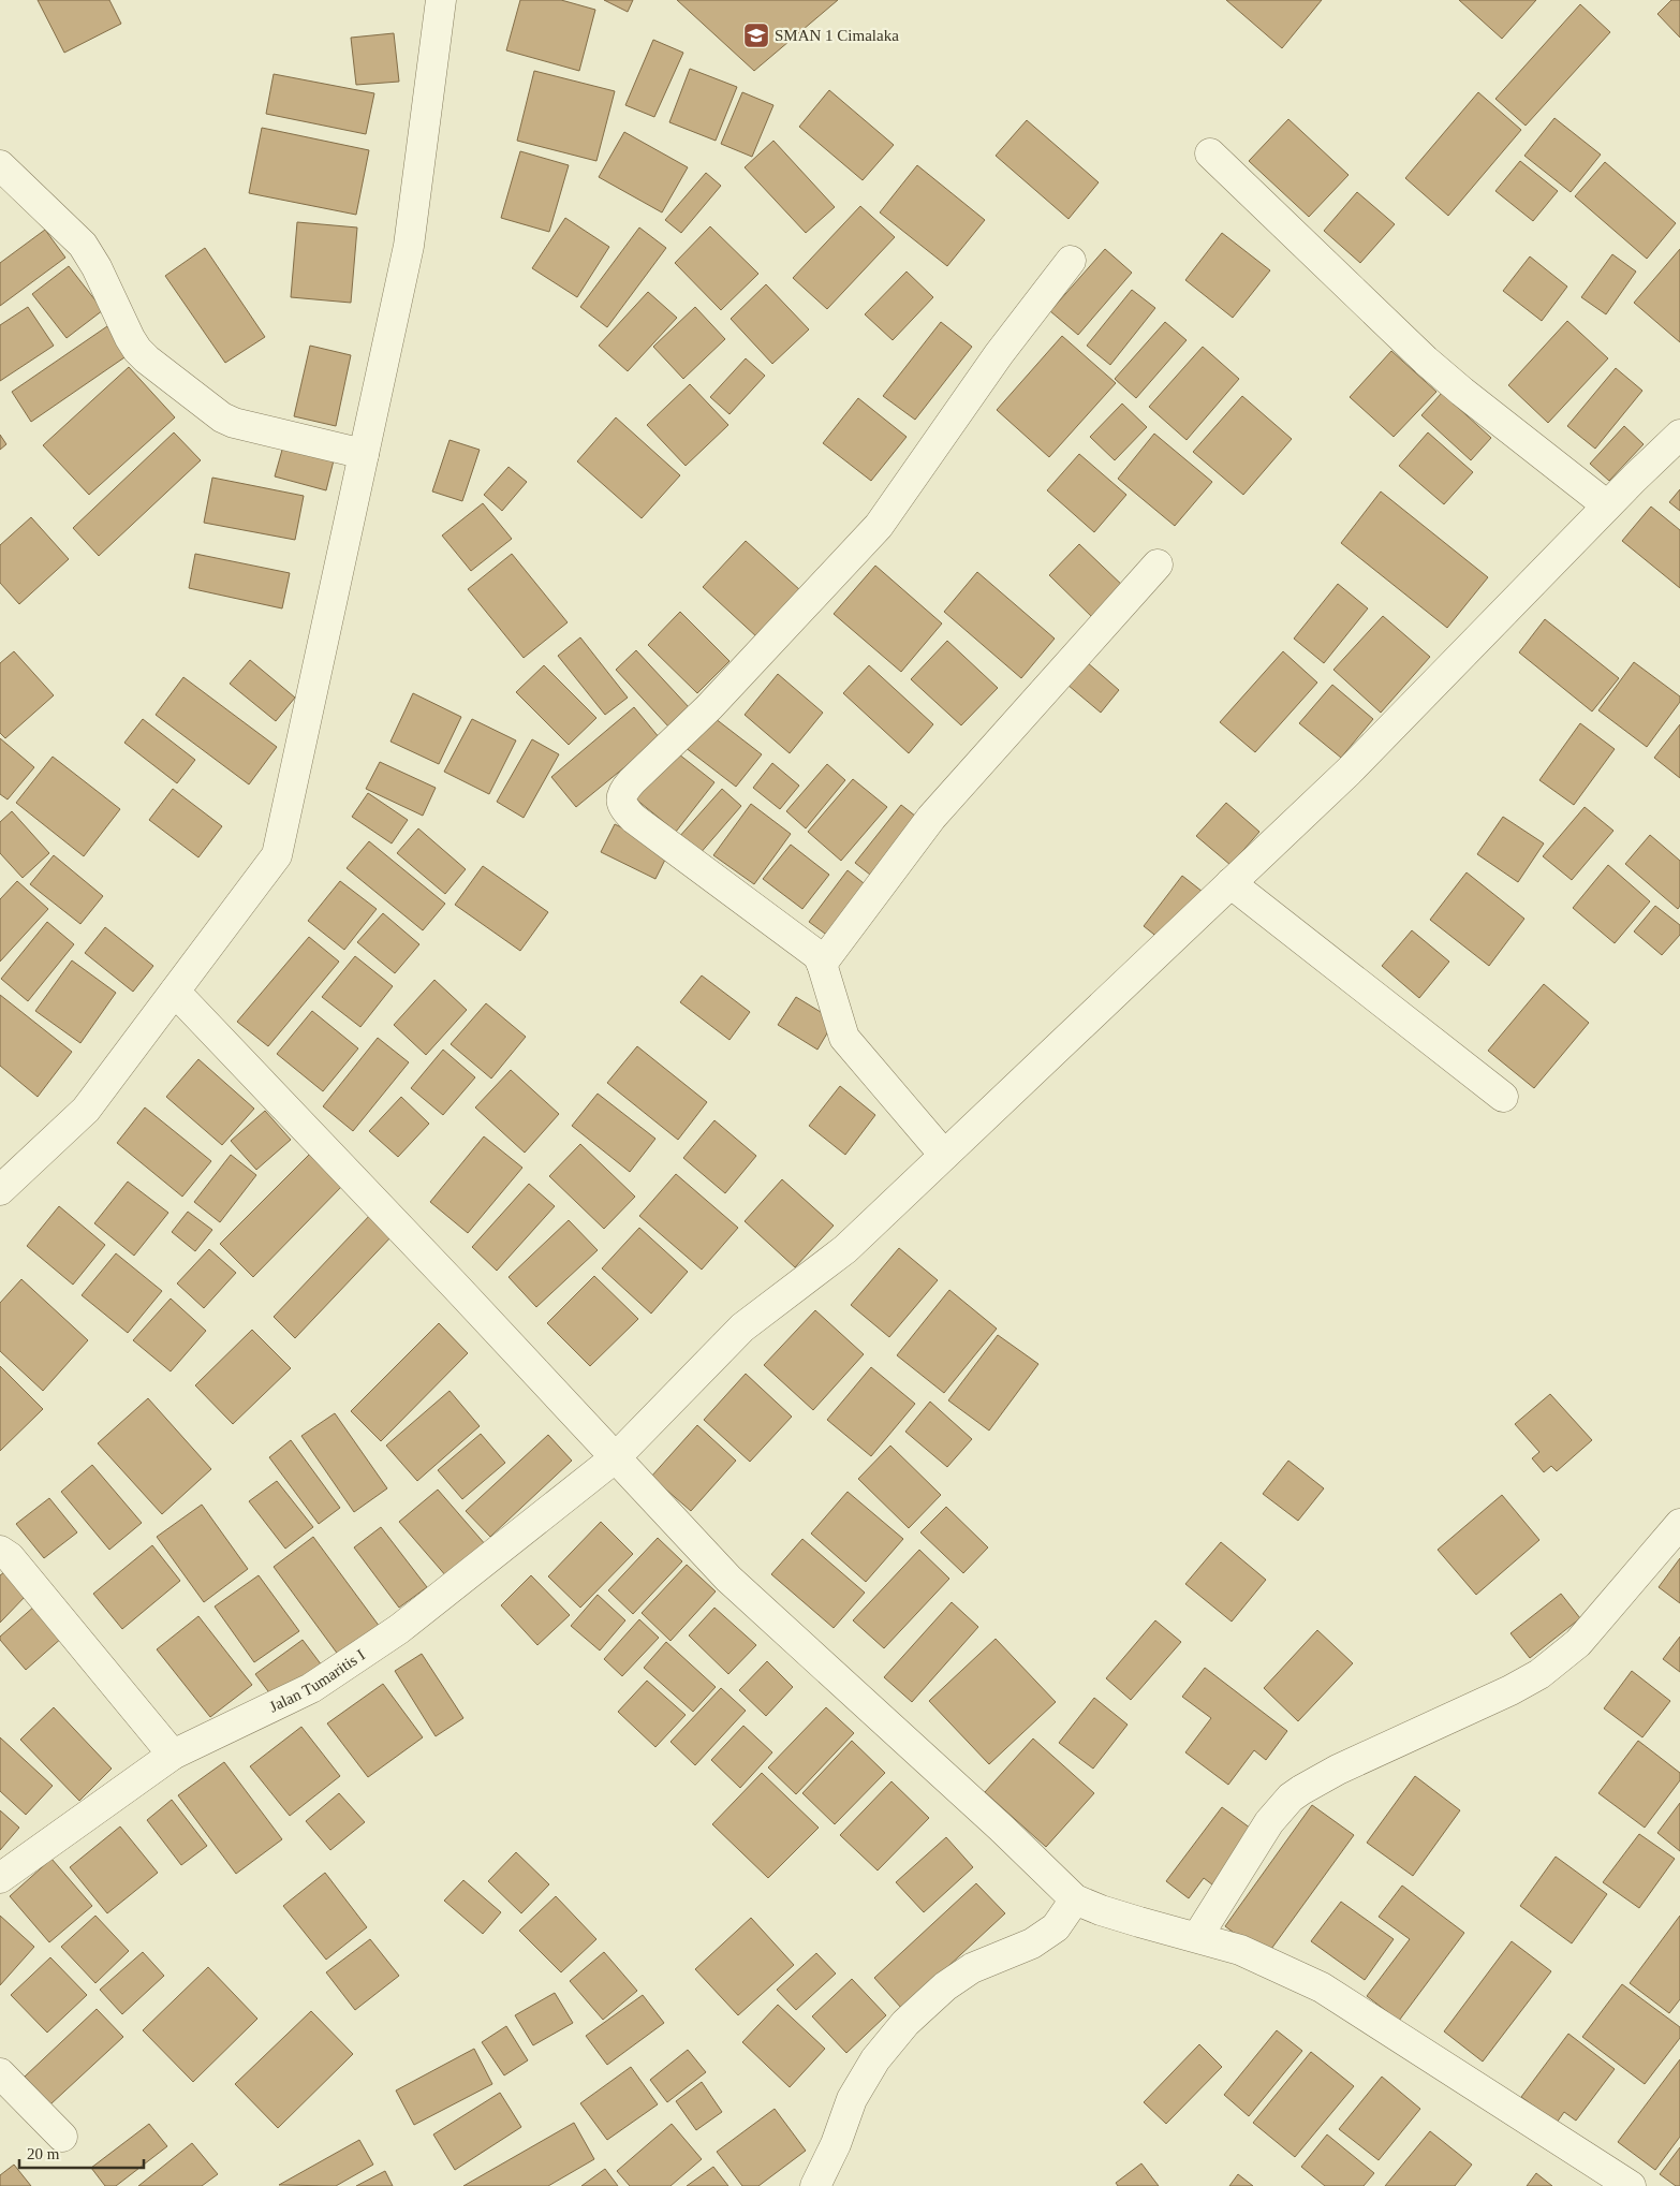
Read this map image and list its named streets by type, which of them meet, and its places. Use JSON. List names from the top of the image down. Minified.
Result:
{"streets":{"street":["Jalan Tumaritis I"]},"places":{"school or university":["SMAN 1 Cimalaka"]},"scale_bar":"20 m"}
